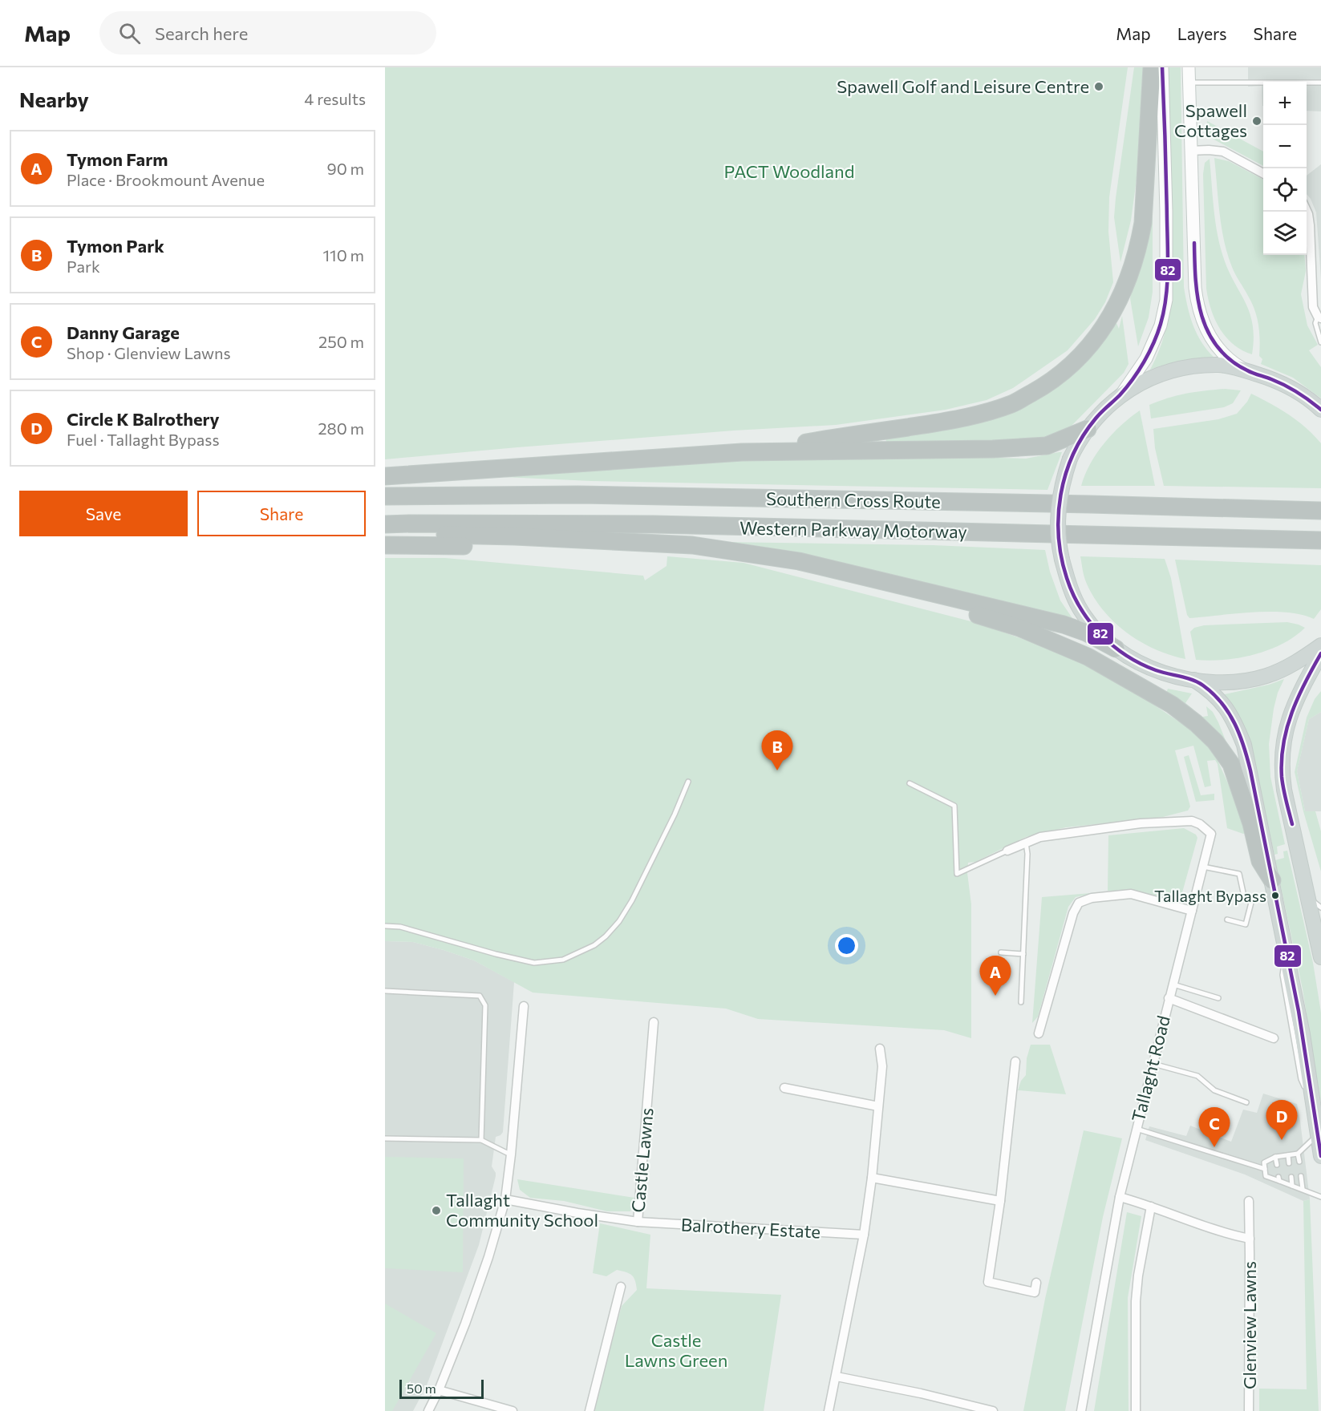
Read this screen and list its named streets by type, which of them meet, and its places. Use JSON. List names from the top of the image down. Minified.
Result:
{"streets":{"highway":["Southern Cross Route","Western Parkway Motorway"],"street":["Tallaght Road","Castle Lawns","Balrothery Estate","Glenview Lawns"]},"crossings":[["Tallaght Road","Glenview Lawns"],["Castle Lawns","Balrothery Estate"]],"parks":["PACT Woodland","Castle Lawns Green"],"places":["Spawell Golf and Leisure Centre","Spawell Cottages","Tallaght Bypass","Tallaght Community School"],"lines":["transit line 82"],"scale_bar":"50 m","page":{"header":"Map","search":"Search here","nav":["Map","Layers","Share"],"heading":["Nearby","4 results"],"map_buttons":["+","−"],"list":[{"mark":"A","name":"Tymon Farm","note":"Place · Brookmount Avenue","value":"90 m"},{"mark":"B","name":"Tymon Park","note":"Park","value":"110 m"},{"mark":"C","name":"Danny Garage","note":"Shop · Glenview Lawns","value":"250 m"},{"mark":"D","name":"Circle K Balrothery","note":"Fuel · Tallaght Bypass","value":"280 m"}],"buttons":["Save","Share"],"pins":["B","A","D","C"],"scale":"50 m"}}
